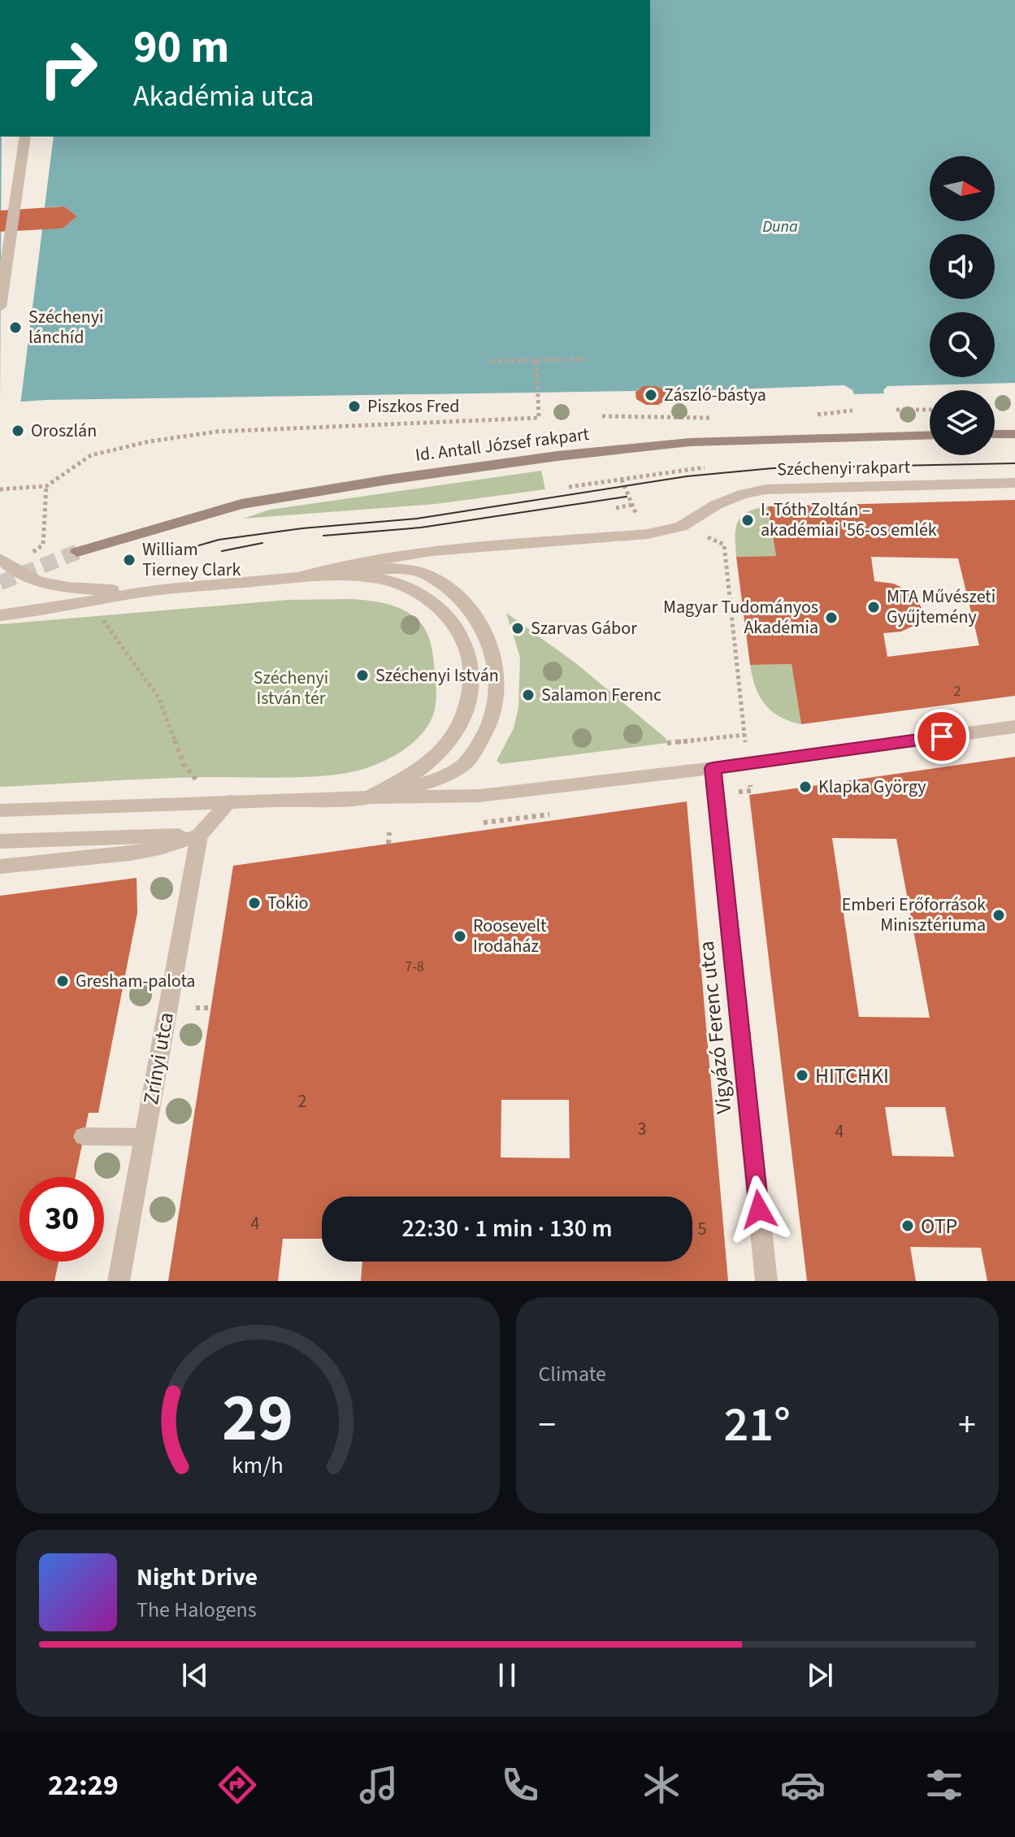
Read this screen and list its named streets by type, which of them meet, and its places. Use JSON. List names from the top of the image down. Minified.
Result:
{"streets":{"main road":["Id. Antall József rakpart"],"street":["Széchenyi rakpart","Vigyázó Ferenc utca","Zrínyi utca"]},"water":["Duna"],"parks":["Széchenyi István tér"],"places":["Széchenyi lánchíd","Zászló-bástya","Piszkos Fred","Oroszlán","I. Tóth Zoltán – akadémiai '56-os emlék","William Tierney Clark","MTA Művészeti Gyűjtemény","Magyar Tudományos Akadémia","Szarvas Gábor","Széchenyi István","Salamon Ferenc","Klapka György","Tokio","Emberi Erőforrások Minisztériuma","Roosevelt Irodaház","Gresham-palota","HITCHKI","OTP"],"house_numbers":["2","7-8","2","3","4","4","5"],"north":"right","page":{"turn":["90 m","Akadémia utca"],"limit":"30","trip":"22:30 · 1 min · 130 m","tile":"Climate","heat":["−","21°","+"],"song":["Night Drive","The Halogens"],"tabs":"22:29","gauge":["29","km/h"]}}
